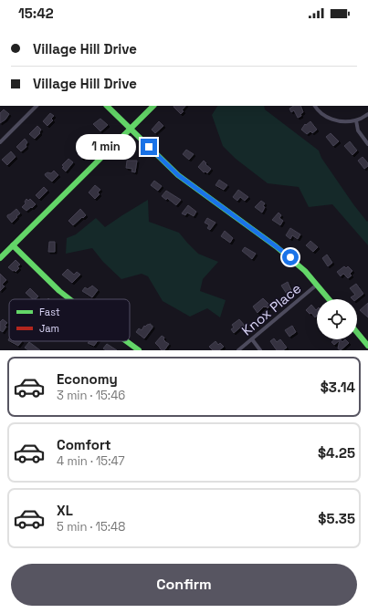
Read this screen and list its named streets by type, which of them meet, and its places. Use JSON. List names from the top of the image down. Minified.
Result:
{"streets":{"street":["Knox Place"]},"legend":["Fast","Jam"],"page":{"status":"15:42","banner":["Village Hill Drive","Village Hill Drive"],"bubble":"1 min","list":[{"name":"Economy","note":"3 min · 15:46","value":"$3.14"},{"name":"Comfort","note":"4 min · 15:47","value":"$4.25"},{"name":"XL","note":"5 min · 15:48","value":"$5.35"}],"buttons":"Confirm"}}
